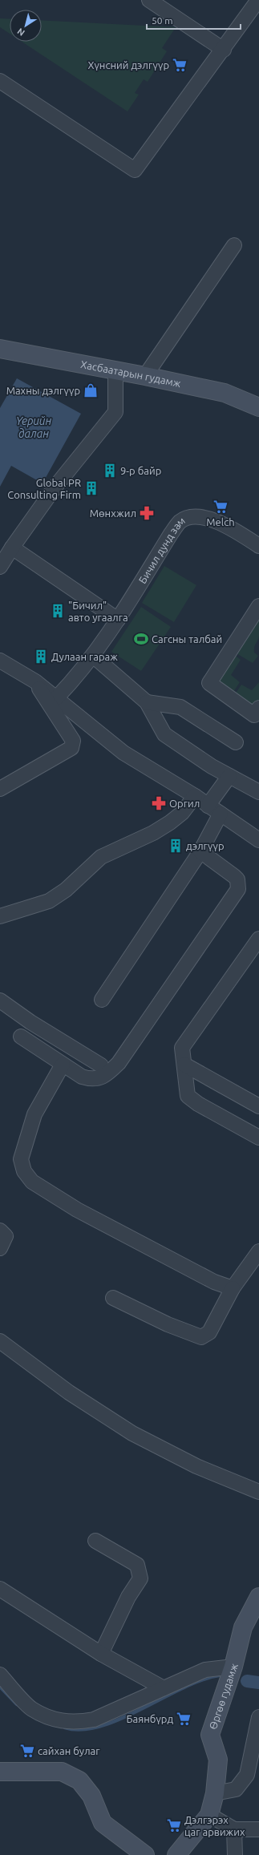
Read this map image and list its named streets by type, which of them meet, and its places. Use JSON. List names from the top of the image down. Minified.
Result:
{"streets":{"street":["Хасбаатарын гудамж","Бичил дунд зам","Өргөө гудамж"]},"water":["Үерийн далан"],"places":{"supermarket":["Хүнсний дэлгүүр","Melch","Баянбүрд","сайхан булаг","Дэлгэрэх цаг арвижих"],"shop":["Махны дэлгүүр"],"building":["9-р байр","Global PR Consulting Firm","\"Бичил\" авто угаалга","Дулаан гараж","дэлгүүр"],"pharmacy":["Мөнхжил","Оргил"],"sports":["Сагсны талбай"]},"scale_bar":"50 m","north":"bottom left"}
